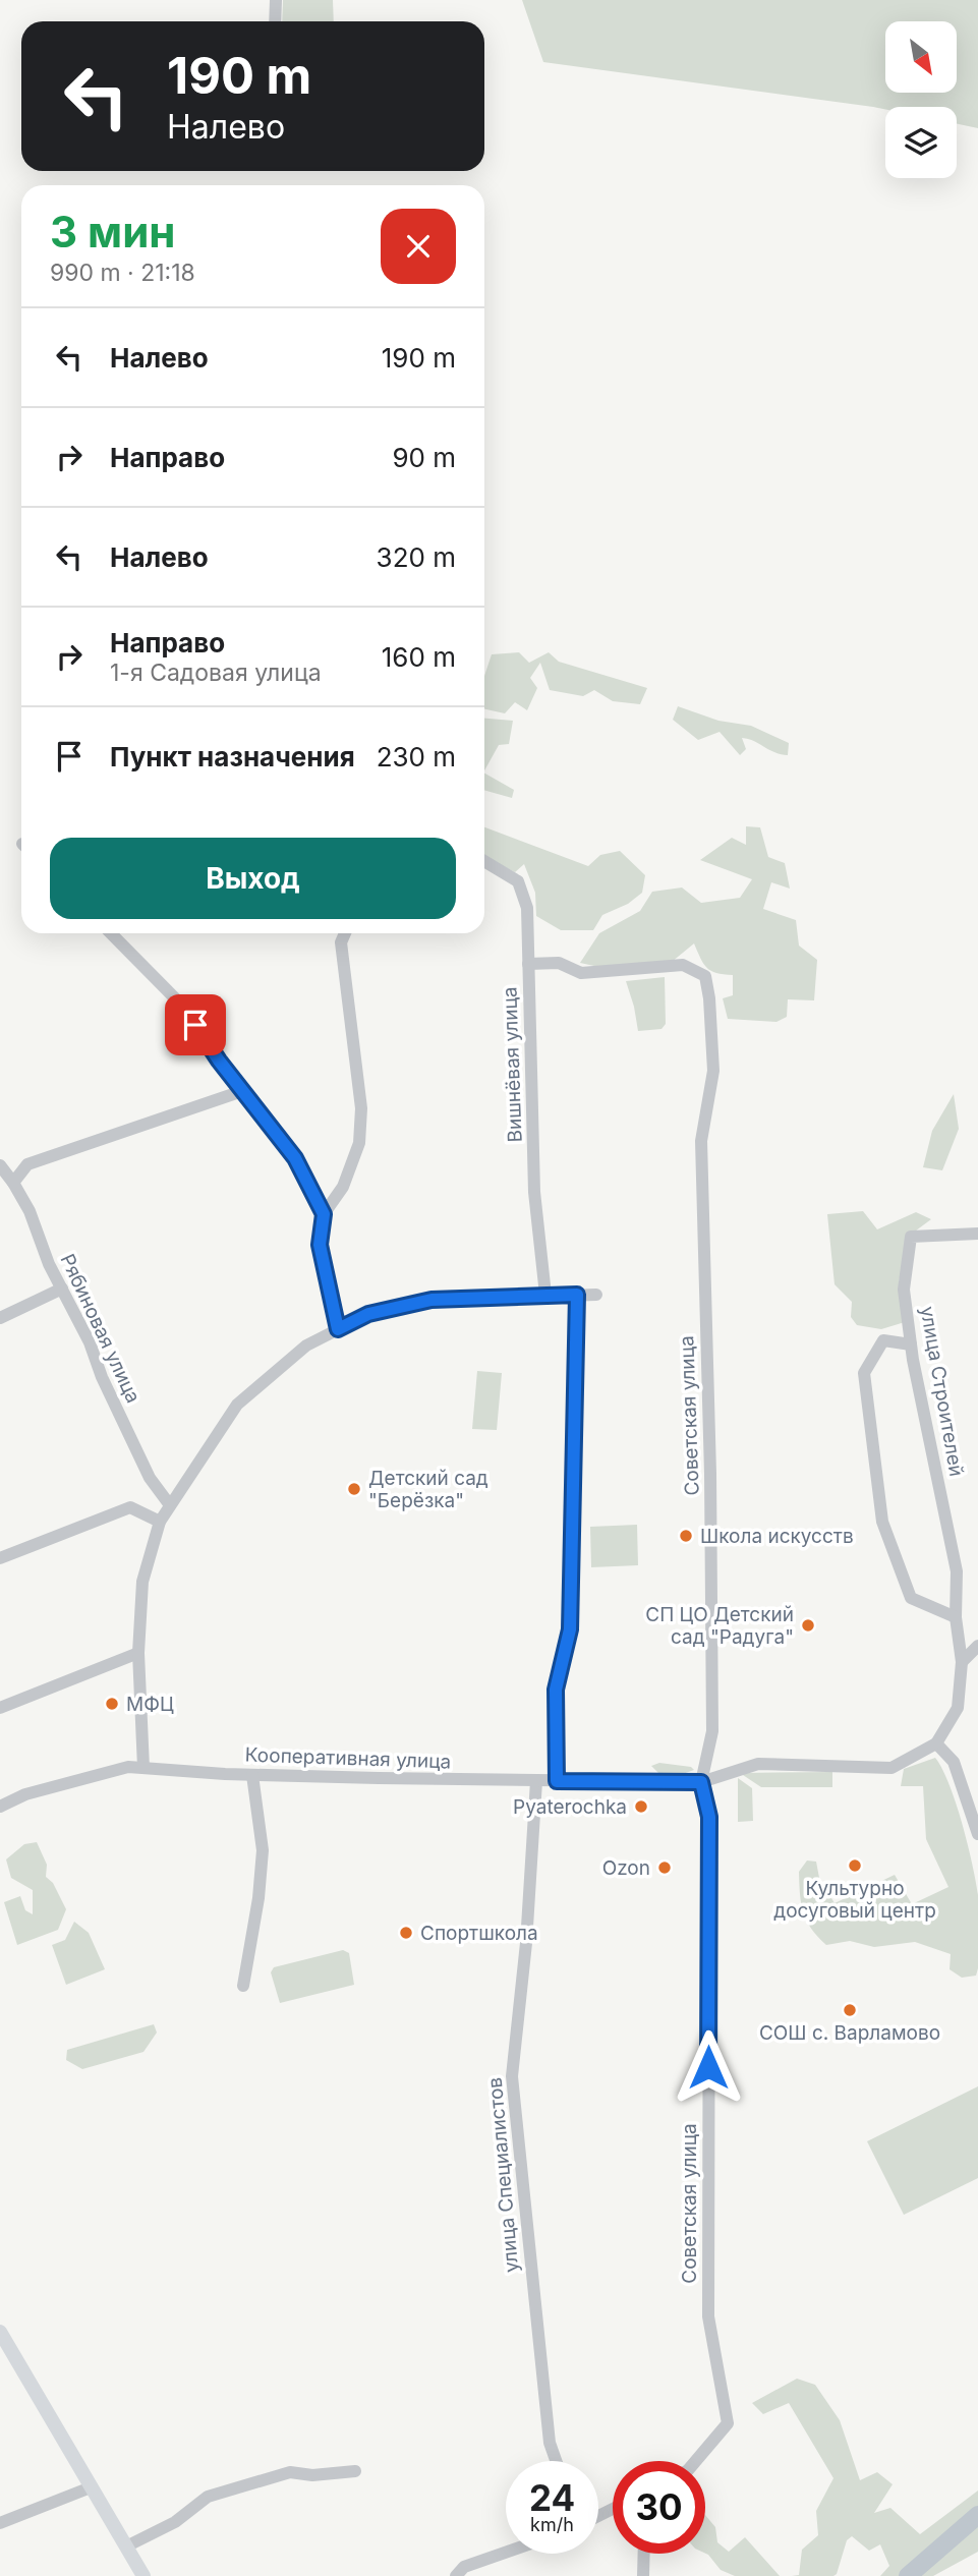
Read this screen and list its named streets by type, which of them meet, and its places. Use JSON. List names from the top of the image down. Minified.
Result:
{"streets":{"street":["Вишнёвая улица","Рябиновая улица","улица Строителей","Советская улица","Кооперативная улица","улица Специалистов"]},"crossings":[["Вишнёвая улица","Советская улица"],["улица Строителей","Кооперативная улица"],["Советская улица","Кооперативная улица"],["Кооперативная улица","улица Специалистов"]],"places":["Детский сад \"Берёзка\"","Школа искусств","СП ЦО Детский сад \"Радуга\"","МФЦ","Pyaterochka","Культурно досуговый центр","Ozon","Спортшкола","СОШ с. Варламово"],"north":"bottom right","page":{"turn":["190 m","Налево"],"heading":["3 мин","990 m · 21:18"],"list":[{"name":"Налево","value":"190 m"},{"name":"Направо","value":"90 m"},{"name":"Налево","value":"320 m"},{"name":"Направо","note":"1-я Садовая улица","value":"160 m"},{"name":"Пункт назначения","value":"230 m"}],"buttons":"Выход","speed":"24 km/h","limit":"30"}}
